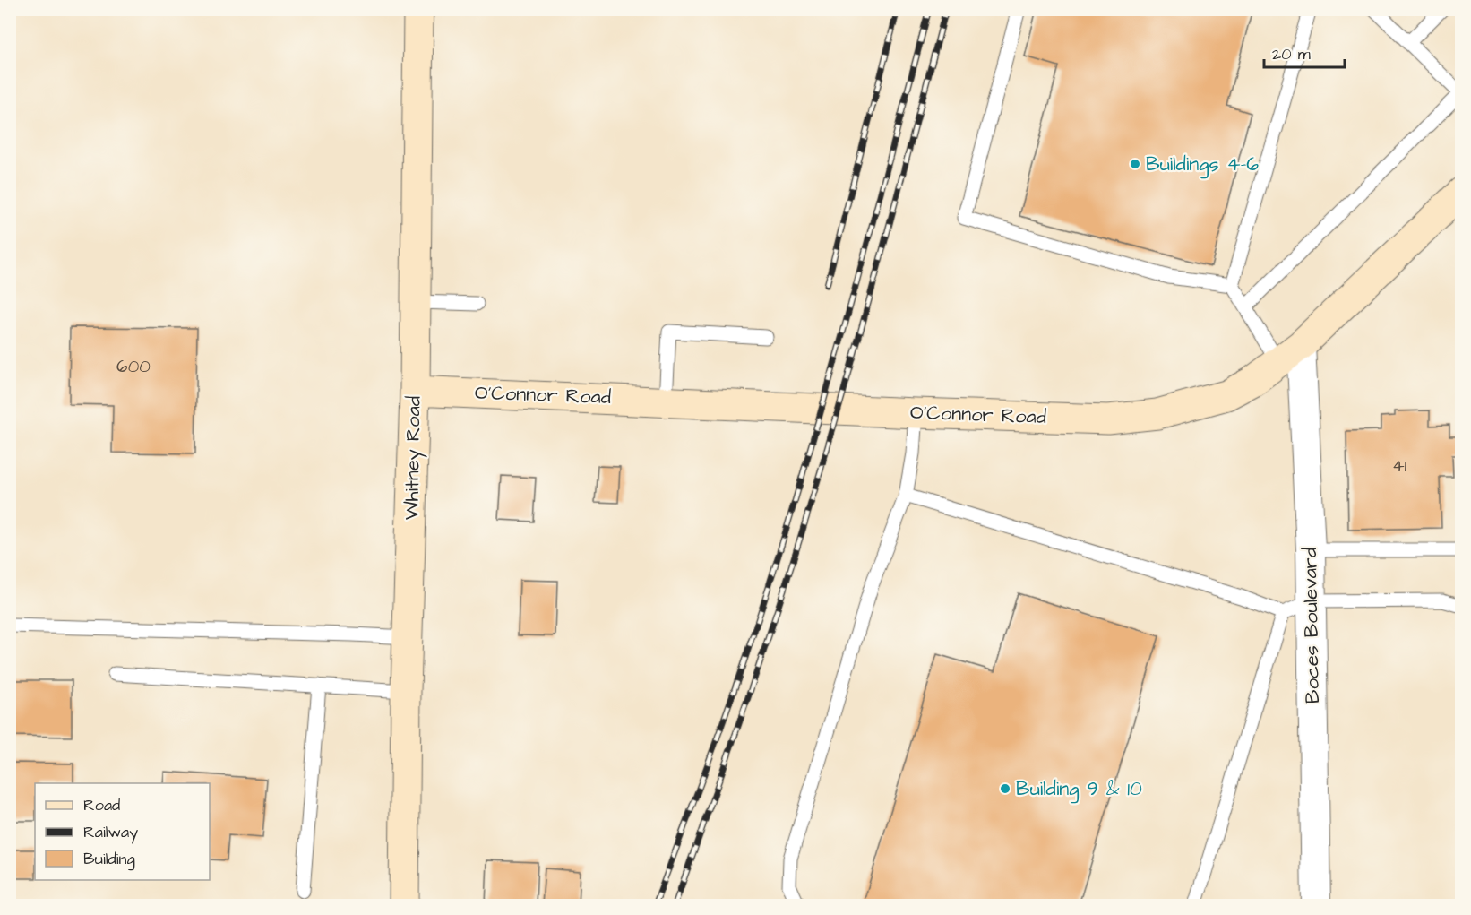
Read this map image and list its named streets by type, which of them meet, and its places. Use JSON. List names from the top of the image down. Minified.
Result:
{"streets":{"street":["O'Connor Road","Whitney Road","Boces Boulevard"]},"crossings":[["O'Connor Road","Whitney Road"],["O'Connor Road","Boces Boulevard"]],"places":["Buildings 4-6","Building 9 & 10"],"house_numbers":["600","41"],"legend":["Road","Railway","Building"],"scale_bar":"20 m"}
